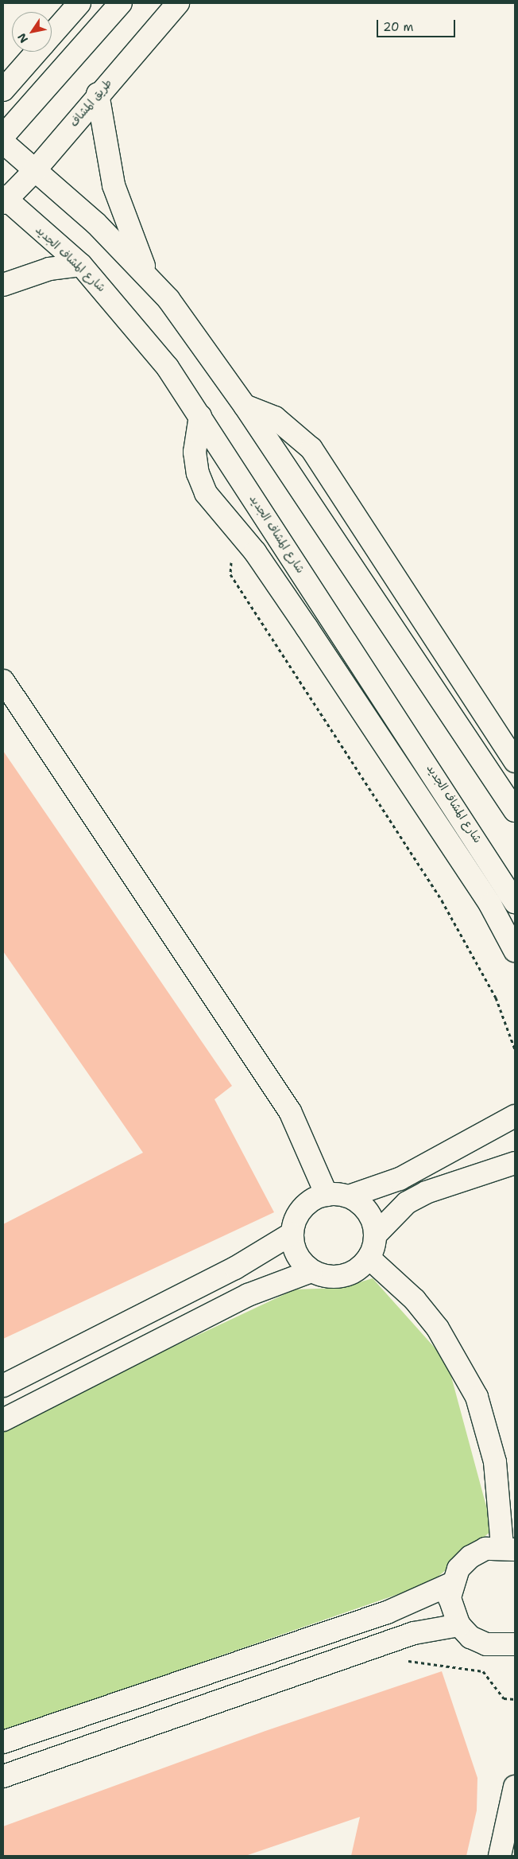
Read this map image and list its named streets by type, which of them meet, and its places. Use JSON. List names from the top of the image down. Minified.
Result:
{"streets":{"street":["طريق المشاف","شارع المشاف الجديد"]},"crossings":[["طريق المشاف","شارع المشاف الجديد"]],"scale_bar":"20 m","north":"bottom left"}
